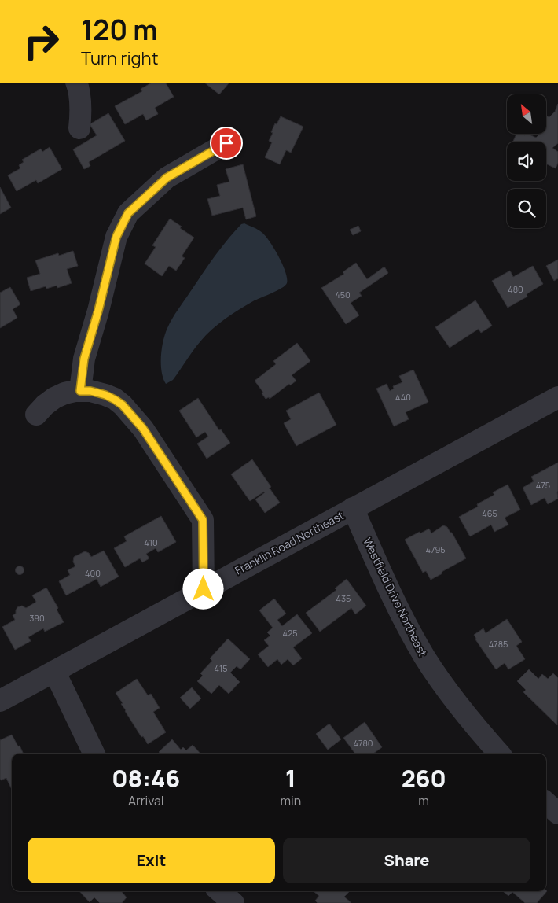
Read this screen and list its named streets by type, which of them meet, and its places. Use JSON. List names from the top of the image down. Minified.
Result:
{"streets":{"street":["Franklin Road Northeast","Westfield Drive Northeast"]},"crossings":[["Franklin Road Northeast","Westfield Drive Northeast"]],"house_numbers":["480","450","440","475","465","410","4795","400","435","390","425","4785","415","4780"],"north":"top left","page":{"turn":["120 m","Turn right"],"eta":["08:46","Arrival","1","min","260","m"],"buttons":["Exit","Share"]}}
